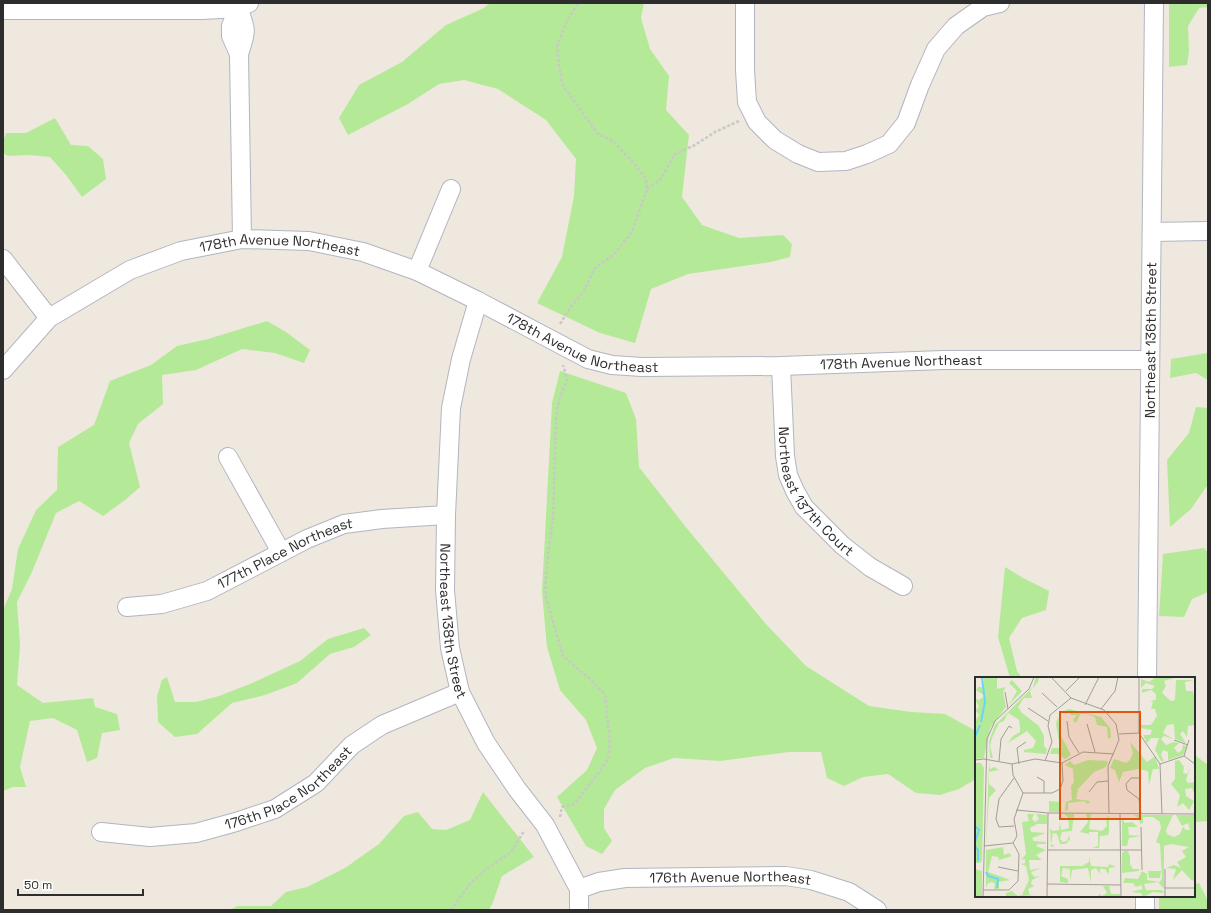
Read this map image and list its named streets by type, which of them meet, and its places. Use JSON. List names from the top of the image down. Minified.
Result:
{"streets":{"street":["178th Avenue Northeast","Northeast 136th Street","Northeast 137th Court","177th Place Northeast","Northeast 138th Street","176th Place Northeast","176th Avenue Northeast"]},"crossings":[["178th Avenue Northeast","Northeast 136th Street"],["178th Avenue Northeast","Northeast 137th Court"],["178th Avenue Northeast","Northeast 138th Street"],["177th Place Northeast","Northeast 138th Street"],["Northeast 138th Street","176th Place Northeast"],["Northeast 138th Street","176th Avenue Northeast"]],"scale_bar":"50 m"}
